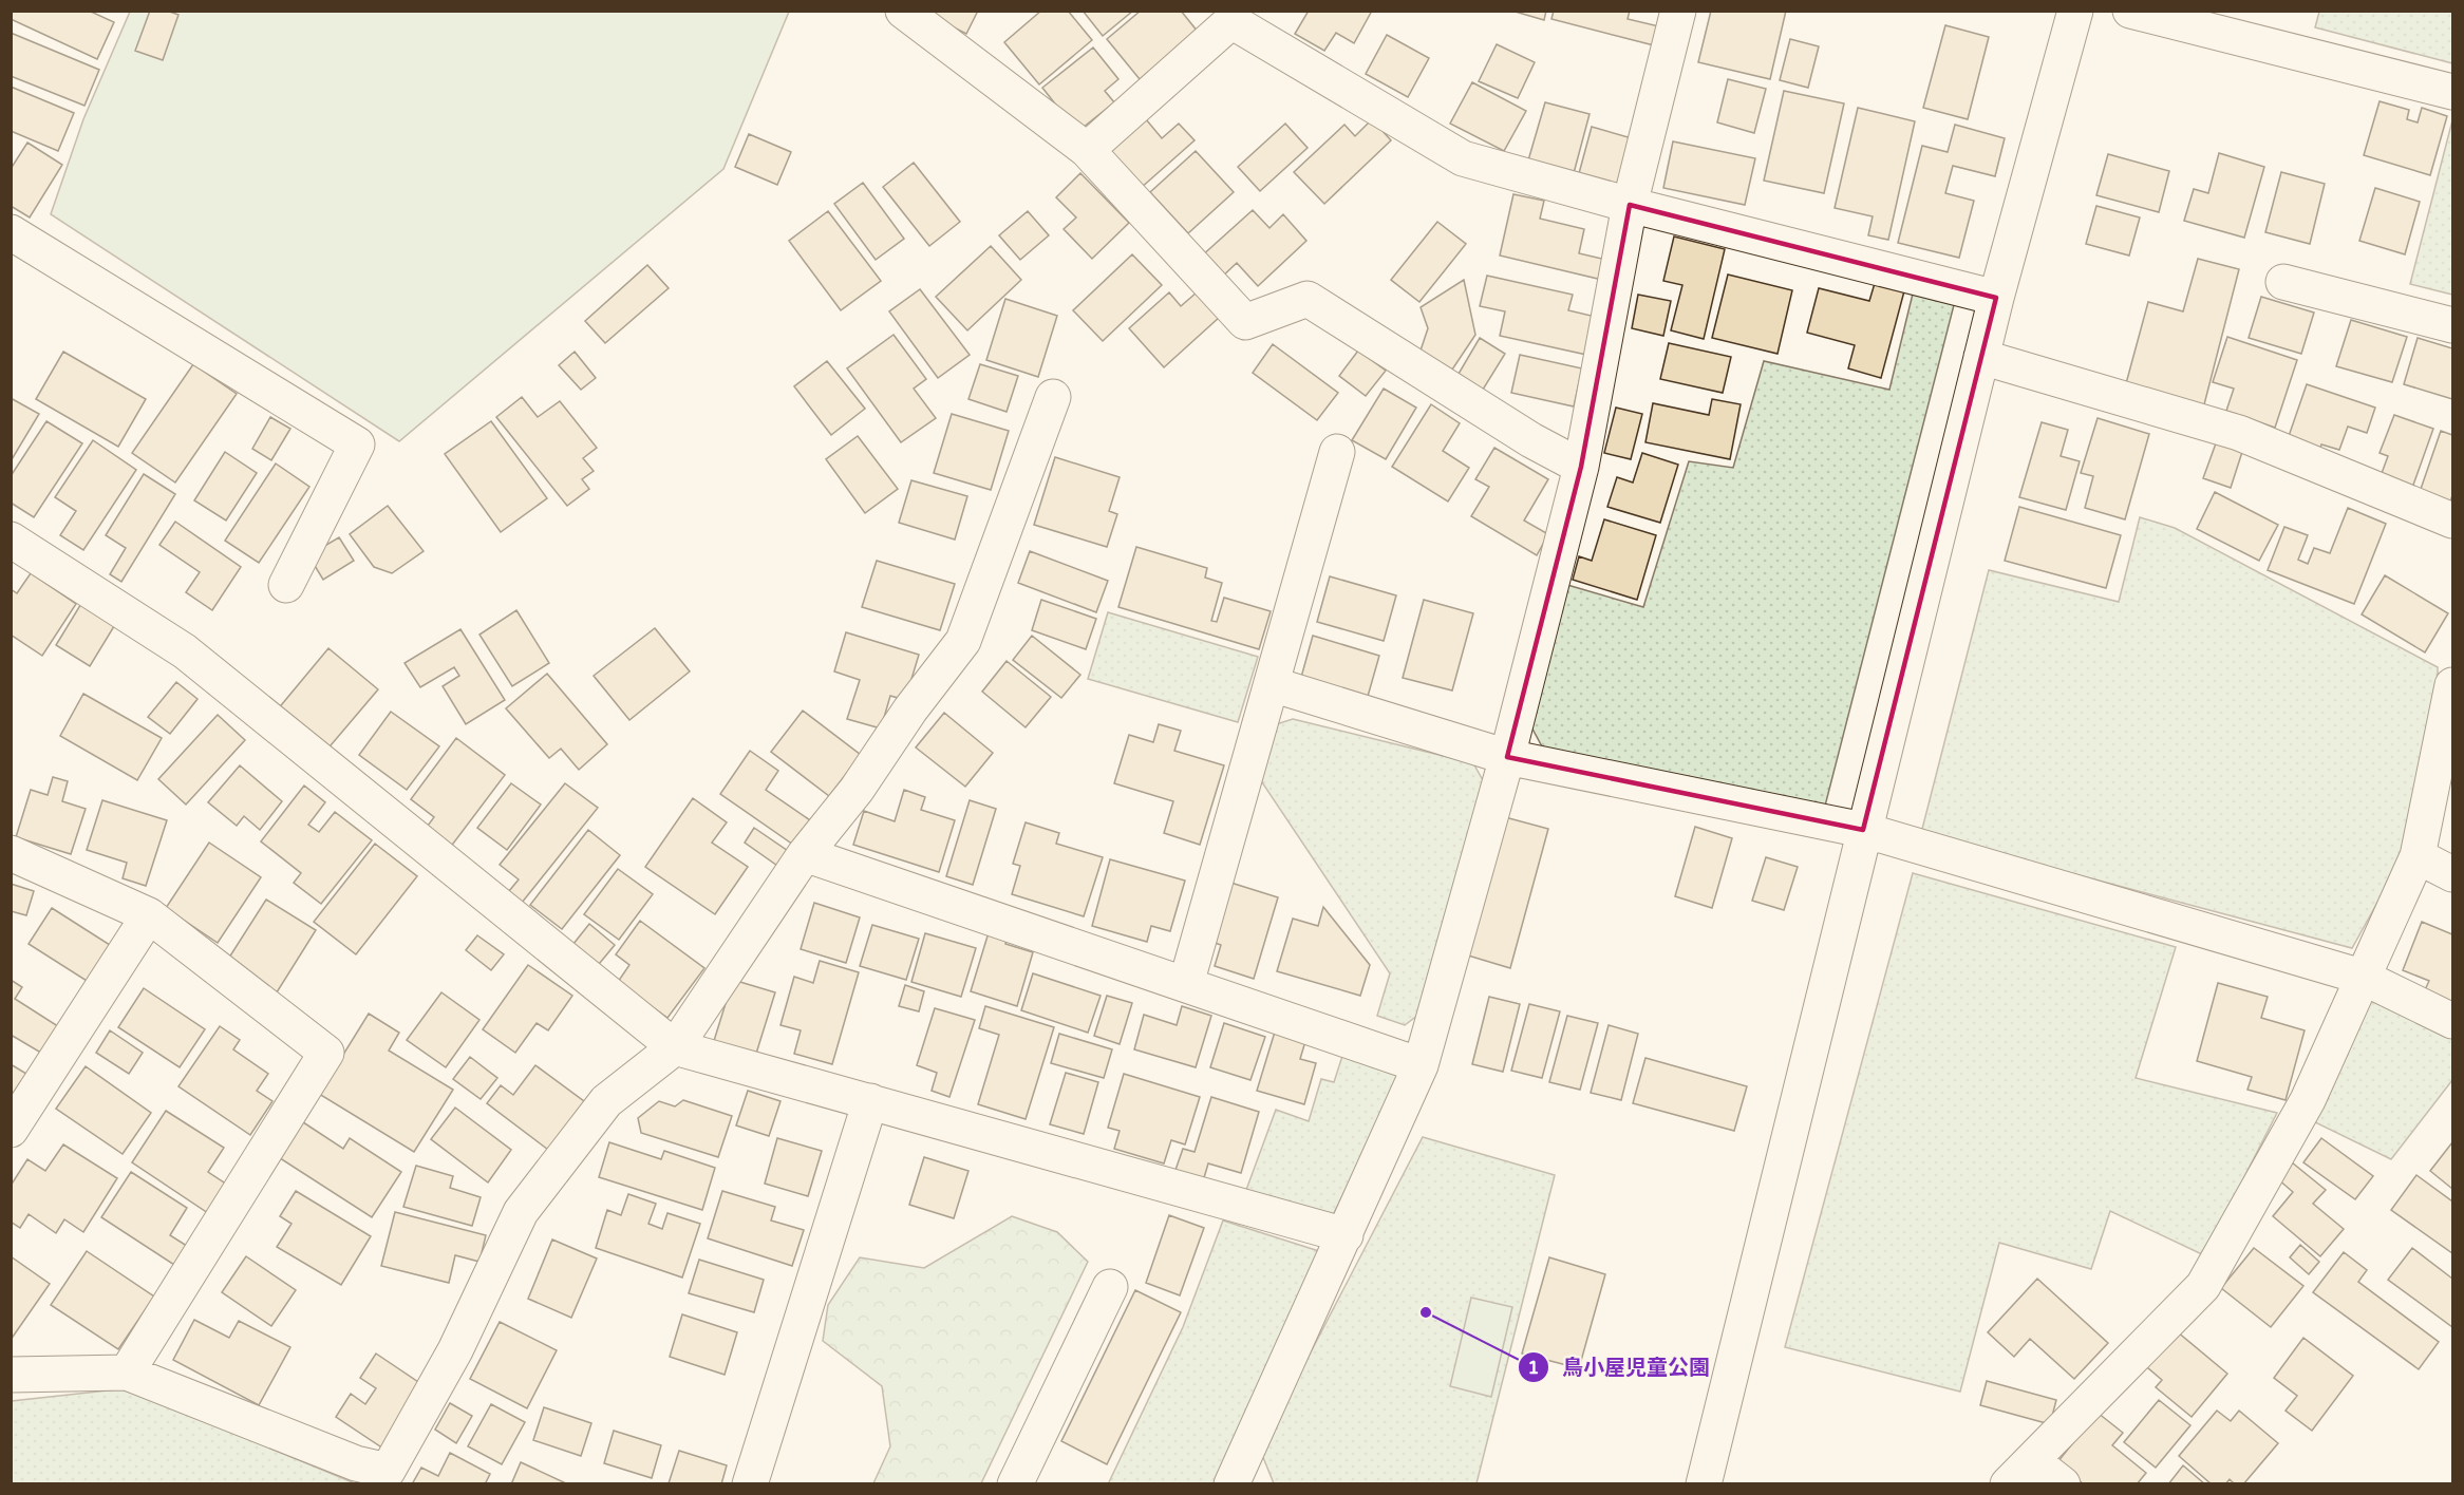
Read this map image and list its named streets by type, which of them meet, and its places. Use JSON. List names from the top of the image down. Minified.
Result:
{"places":["鳥小屋児童公園"]}
